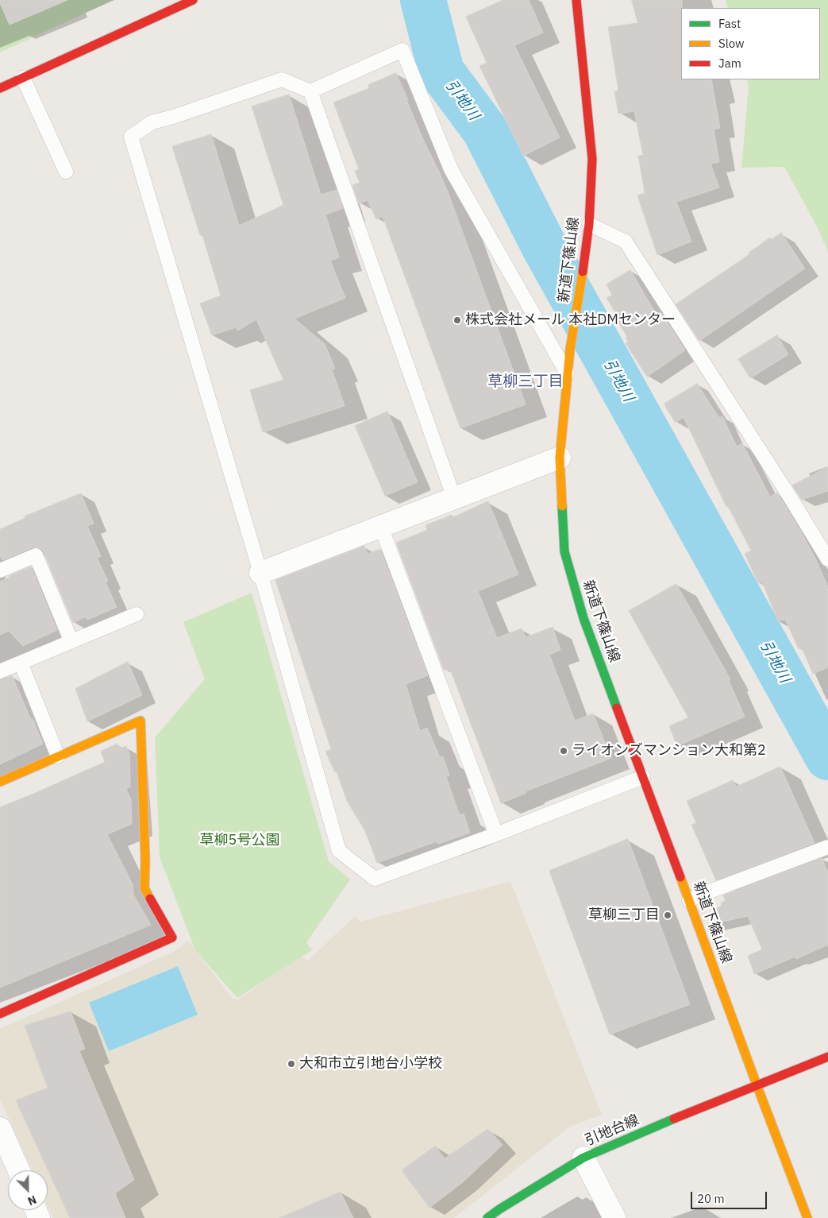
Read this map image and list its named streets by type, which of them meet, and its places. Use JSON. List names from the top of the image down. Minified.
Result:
{"streets":{"street":["新道下篠山線","引地台線"]},"crossings":[["新道下篠山線","引地台線"]],"districts":["草柳三丁目"],"water":["引地川"],"parks":["草柳5号公園"],"places":["株式会社メール 本社DMセンター","ライオンズマンション大和第2","草柳三丁目","大和市立引地台小学校"],"legend":["Fast","Slow","Jam"],"scale_bar":"20 m","north":"bottom right"}
